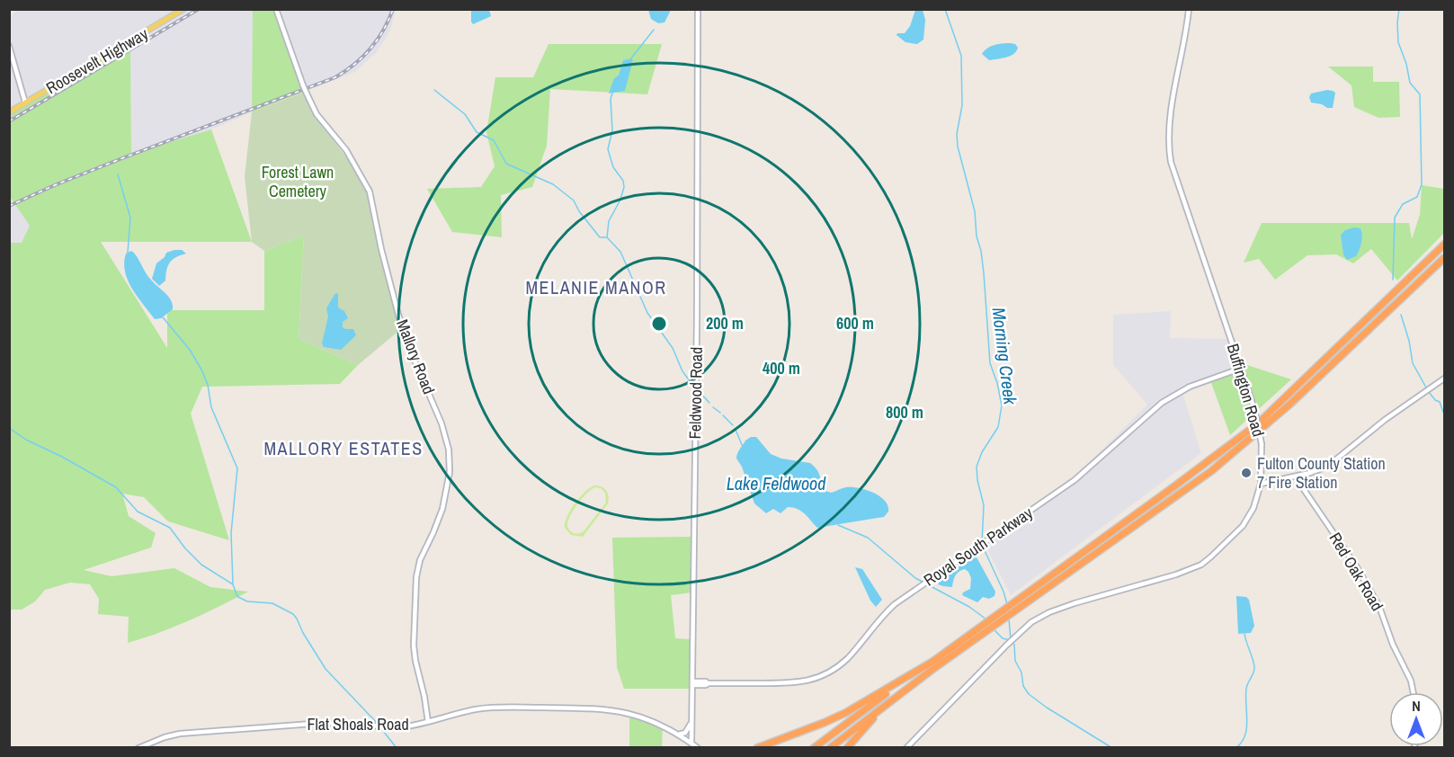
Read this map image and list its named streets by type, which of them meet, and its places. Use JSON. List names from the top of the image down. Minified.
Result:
{"streets":{"main road":["Roosevelt Highway"],"street":["Mallory Road","Buffington Road","Feldwood Road","Royal South Parkway","Red Oak Road","Flat Shoals Road"]},"crossings":[["Mallory Road","Flat Shoals Road"],["Buffington Road","Royal South Parkway"],["Feldwood Road","Royal South Parkway"],["Feldwood Road","Flat Shoals Road"]],"districts":["MELANIE MANOR","MALLORY ESTATES"],"water":["Morning Creek","Lake Feldwood"],"parks":["Forest Lawn Cemetery"],"places":["Fulton County Station 7 Fire Station"],"north":"top","rings":["200 m","600 m","400 m","800 m"]}
